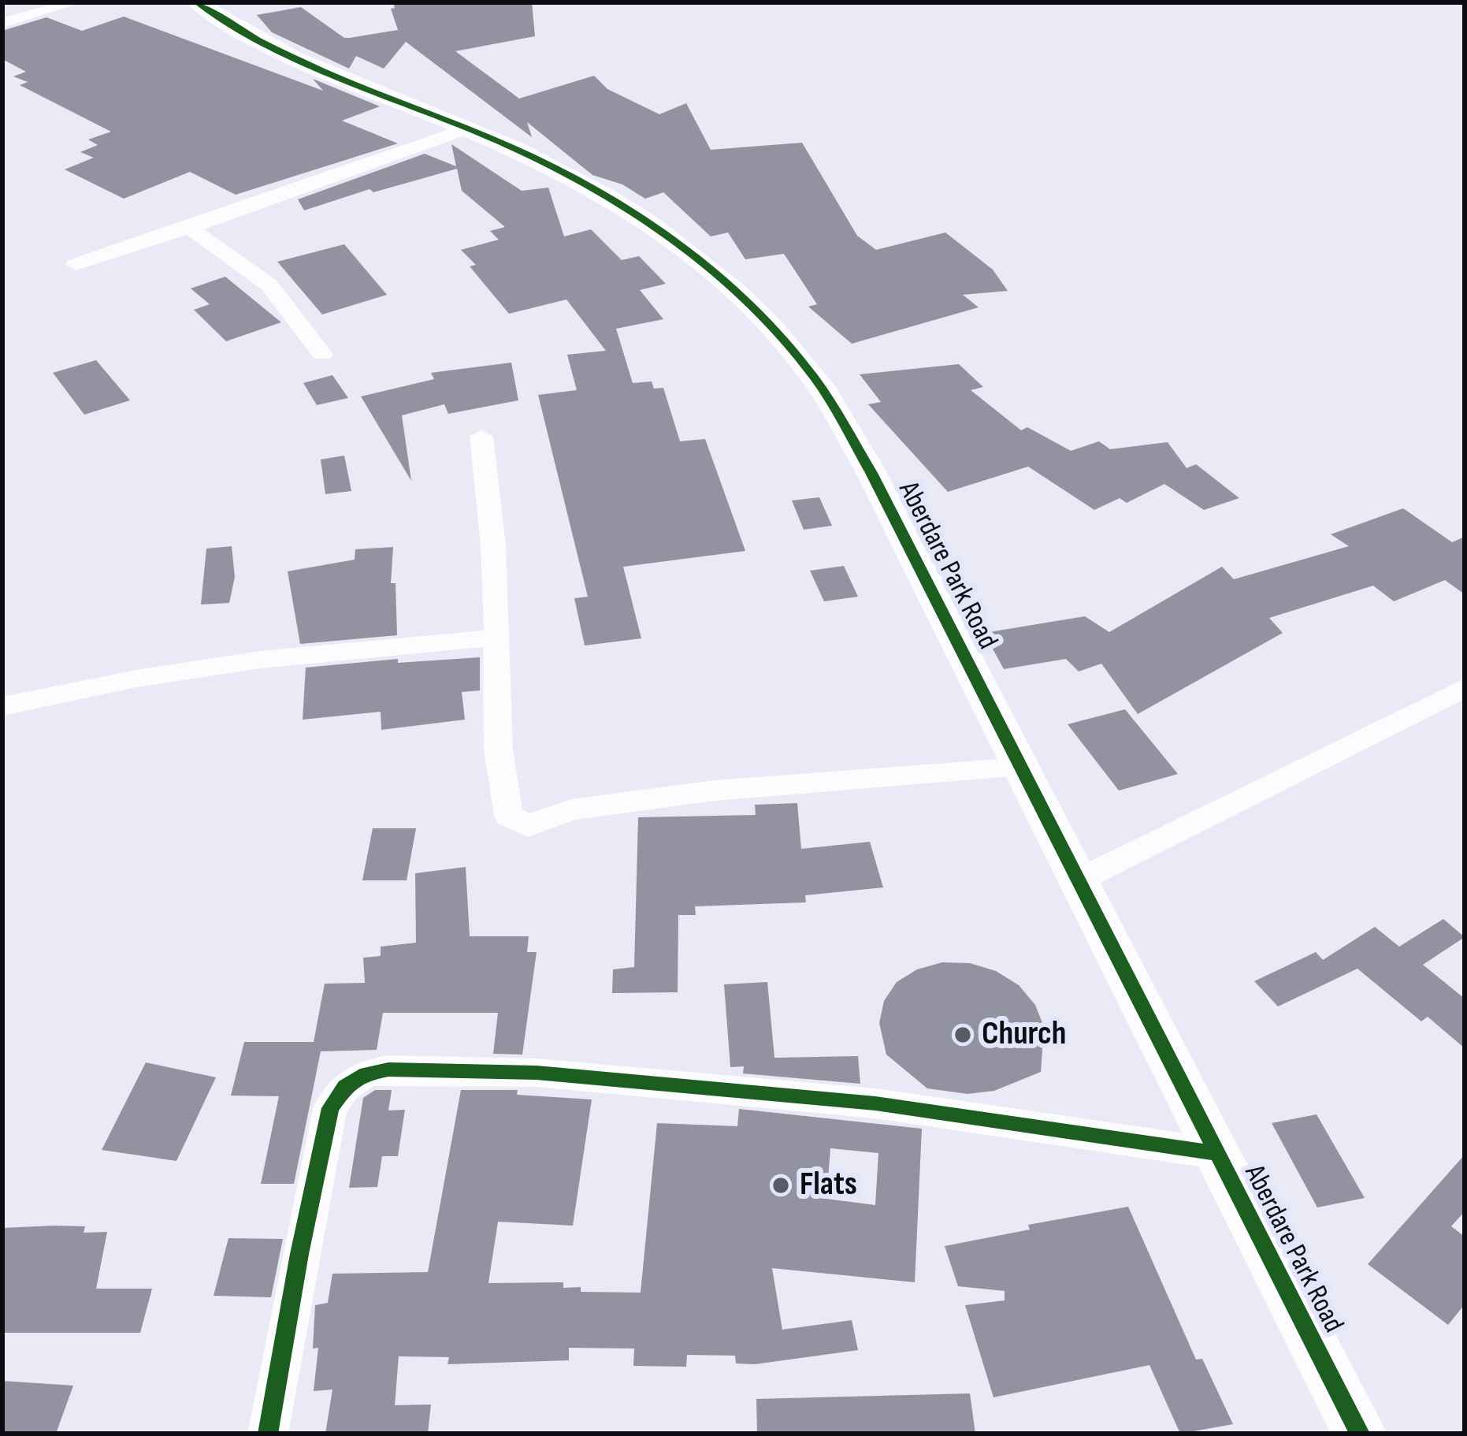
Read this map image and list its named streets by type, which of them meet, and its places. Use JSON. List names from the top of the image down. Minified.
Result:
{"streets":{"street":["Aberdare Park Road"]},"places":["Church","Flats"]}
